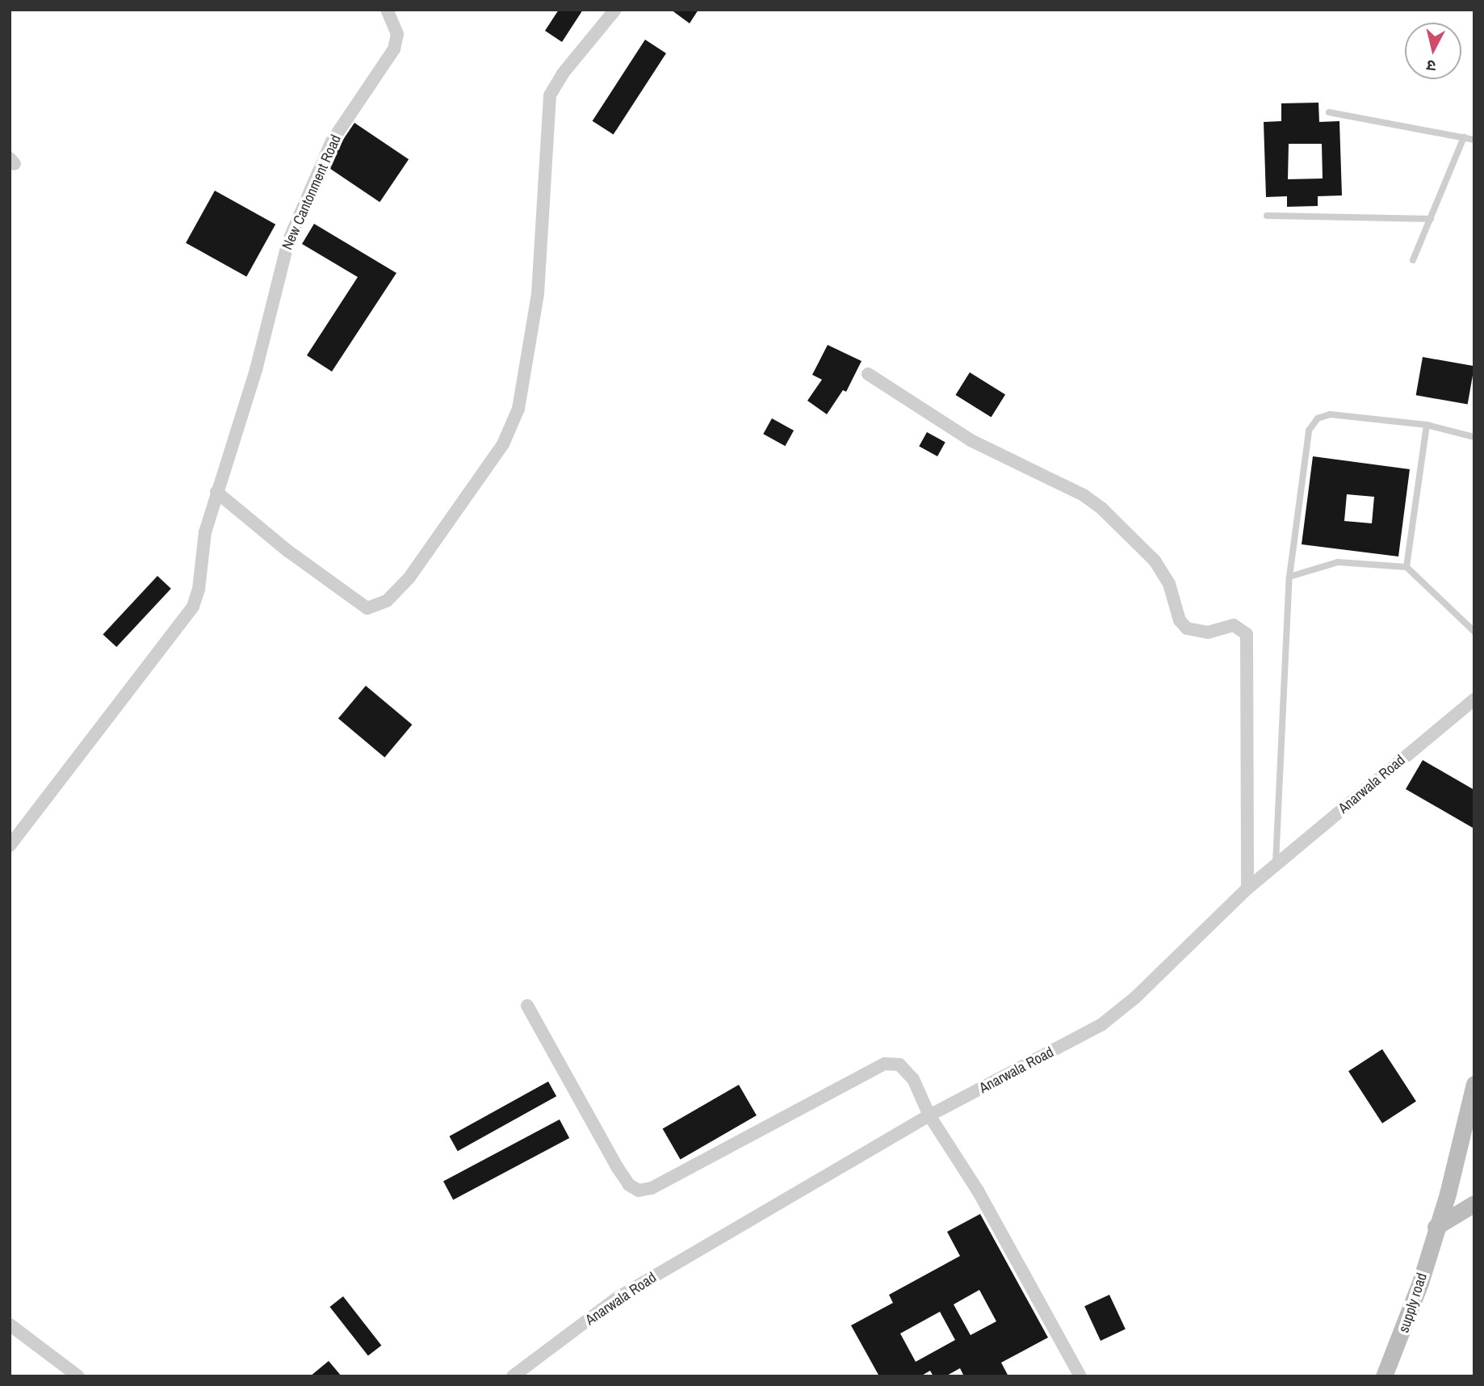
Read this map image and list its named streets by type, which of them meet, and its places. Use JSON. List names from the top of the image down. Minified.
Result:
{"streets":{"street":["New Cantonment Road","Anarwala Road","supply road"]},"north":"bottom"}
